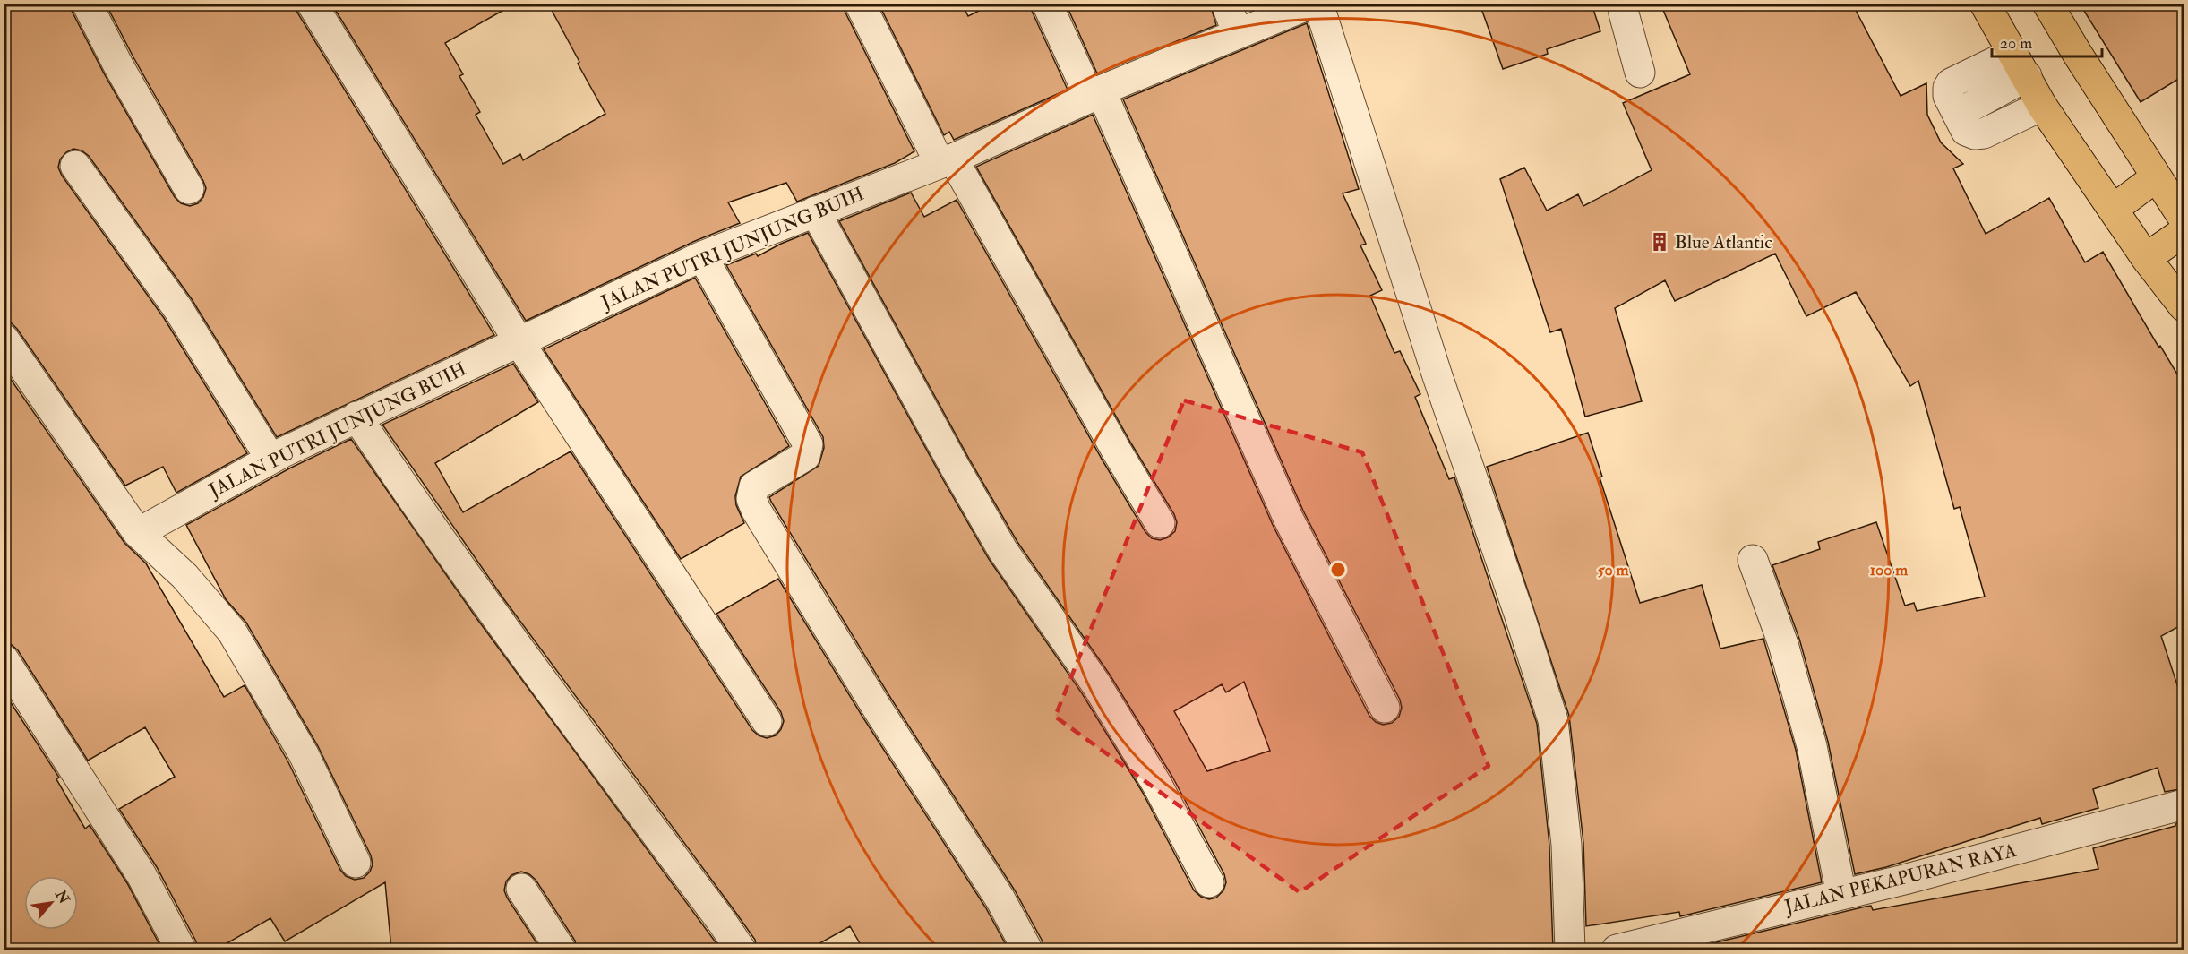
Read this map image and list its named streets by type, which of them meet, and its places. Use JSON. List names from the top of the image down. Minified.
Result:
{"streets":{"street":["JALAN PUTRI JUNJUNG BUIH","JALAN PEKAPURAN RAYA"]},"places":{"building":["Blue Atlantic"]},"scale_bar":"20 m","north":"top right","rings":["50 m","100 m"]}
